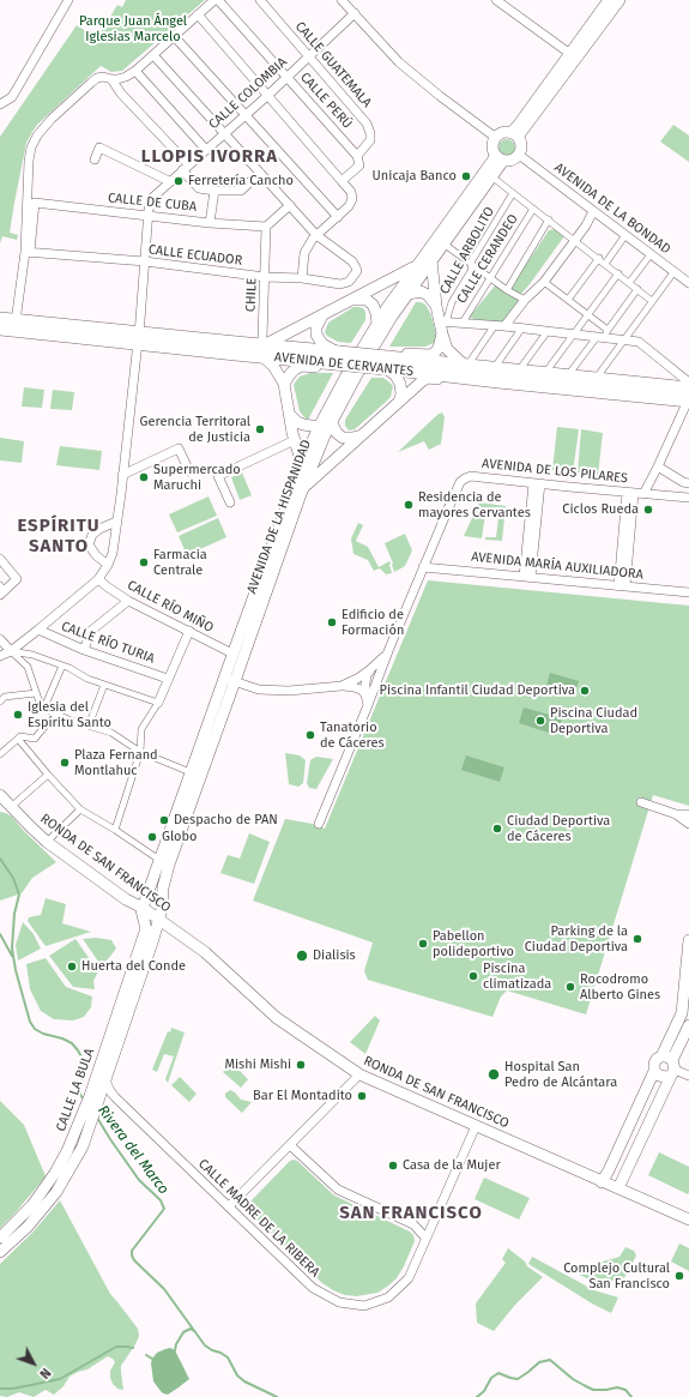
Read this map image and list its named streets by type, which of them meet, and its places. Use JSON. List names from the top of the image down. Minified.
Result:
{"streets":{"main road":["AVENIDA DE CERVANTES","AVENIDA DE LA HISPANIDAD","RONDA DE SAN FRANCISCO","CALLE LA BULA"],"street":["CALLE GUATEMALA","CALLE COLOMBIA","CALLE PERÚ","CALLE DE CUBA","AVENIDA DE LA BONDAD","CALLE ARBOLITO","CALLE ECUADOR","CALLE CERANDEO","CHILE","AVENIDA DE LOS PILARES","AVENIDA MARÍA AUXILIADORA","CALLE RÍO MIÑO","CALLE RÍO TURIA","CALLE MADRE DE LA RIBERA"]},"crossings":[["CALLE GUATEMALA","CALLE COLOMBIA"],["CALLE GUATEMALA","CALLE PERÚ"],["CALLE COLOMBIA","CALLE PERÚ"],["CALLE COLOMBIA","CALLE DE CUBA"],["CALLE COLOMBIA","CALLE ECUADOR"],["CALLE COLOMBIA","AVENIDA DE CERVANTES"],["CALLE COLOMBIA","CALLE RÍO MIÑO"],["CALLE COLOMBIA","CALLE RÍO TURIA"],["CALLE DE CUBA","CALLE ECUADOR"],["CALLE DE CUBA","CHILE"],["AVENIDA DE LA BONDAD","AVENIDA DE LA HISPANIDAD"],["CALLE ECUADOR","CHILE"],["CHILE","AVENIDA DE CERVANTES"],["AVENIDA DE LOS PILARES","AVENIDA MARÍA AUXILIADORA"],["AVENIDA DE LA HISPANIDAD","CALLE RÍO MIÑO"],["AVENIDA DE LA HISPANIDAD","RONDA DE SAN FRANCISCO"],["AVENIDA DE LA HISPANIDAD","CALLE LA BULA"],["RONDA DE SAN FRANCISCO","CALLE LA BULA"],["RONDA DE SAN FRANCISCO","CALLE MADRE DE LA RIBERA"],["CALLE LA BULA","CALLE MADRE DE LA RIBERA"]],"districts":["LLOPIS IVORRA","ESPÍRITU SANTO","SAN FRANCISCO"],"water":["Rivera del Marco"],"parks":["Parque Juan Ángel Iglesias Marcelo"],"places":["Unicaja Banco","Ferretería Cancho","Gerencia Territoral de Justicia","Supermercado Maruchi","Residencia de mayores Cervantes","Ciclos Rueda","Farmacia Centrale","Edificio de Formación","Piscina Infantil Ciudad Deportiva","Iglesia del Espíritu Santo","Piscina Ciudad Deportiva","Tanatorio de Cáceres","Plaza Fernand Montlahuc","Despacho de PAN","Ciudad Deportiva de Cáceres","Globo","Parking de la Ciudad Deportiva","Pabellon polideportivo","Dialisis","Huerta del Conde","Piscina climatizada","Rocodromo Alberto Gines","Mishi Mishi","Hospital San Pedro de Alcántara","Bar El Montadito","Casa de la Mujer","Complejo Cultural San Francisco"],"north":"bottom right"}
